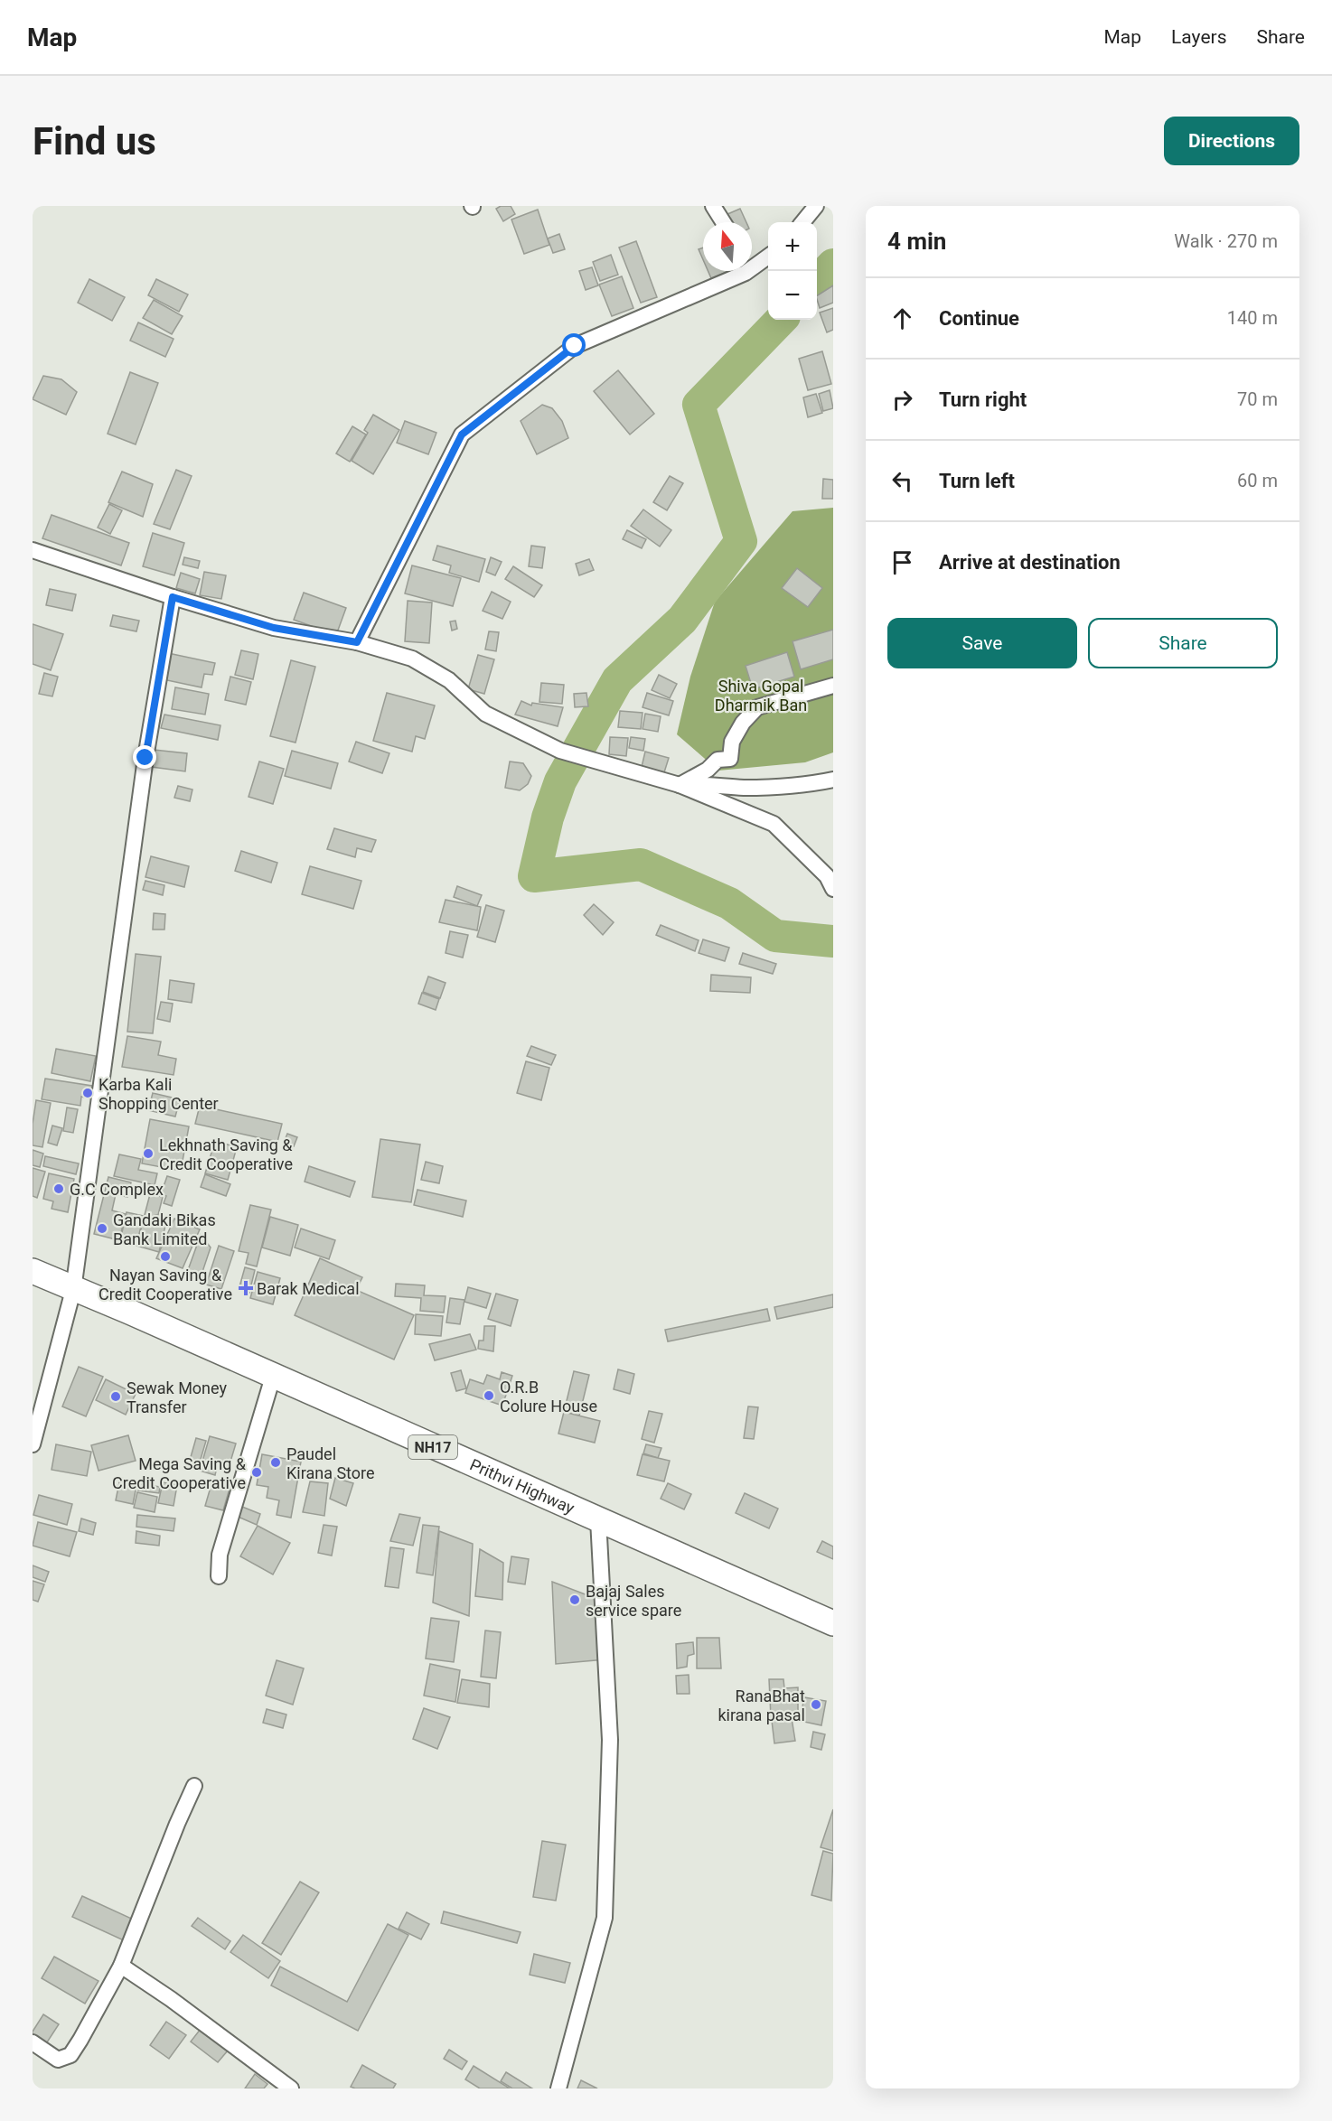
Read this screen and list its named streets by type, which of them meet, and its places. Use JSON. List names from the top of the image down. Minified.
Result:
{"streets":{"highway":["NH17","Prithvi Highway"]},"parks":["Shiva Gopal Dharmik Ban"],"places":{"other":["Karba Kali Shopping Center","Lekhnath Saving & Credit Cooperative","G.C Complex","Gandaki Bikas Bank Limited","Nayan Saving & Credit Cooperative","O.R.B Colure House","Sewak Money Transfer","Paudel Kirana Store","Mega Saving & Credit Cooperative","Bajaj Sales service spare","RanaBhat kirana pasal"],"health":["Barak Medical"]},"north":"top","page":{"header":"Map","nav":["Map","Layers","Share"],"buttons":["Directions",["Save","Share"]],"title":"Find us","heading":["4 min","Walk · 270 m"],"map_buttons":["+","−"],"list":[["Continue","140 m"],["Turn right","70 m"],["Turn left","60 m"],"Arrive at destination"]}}
